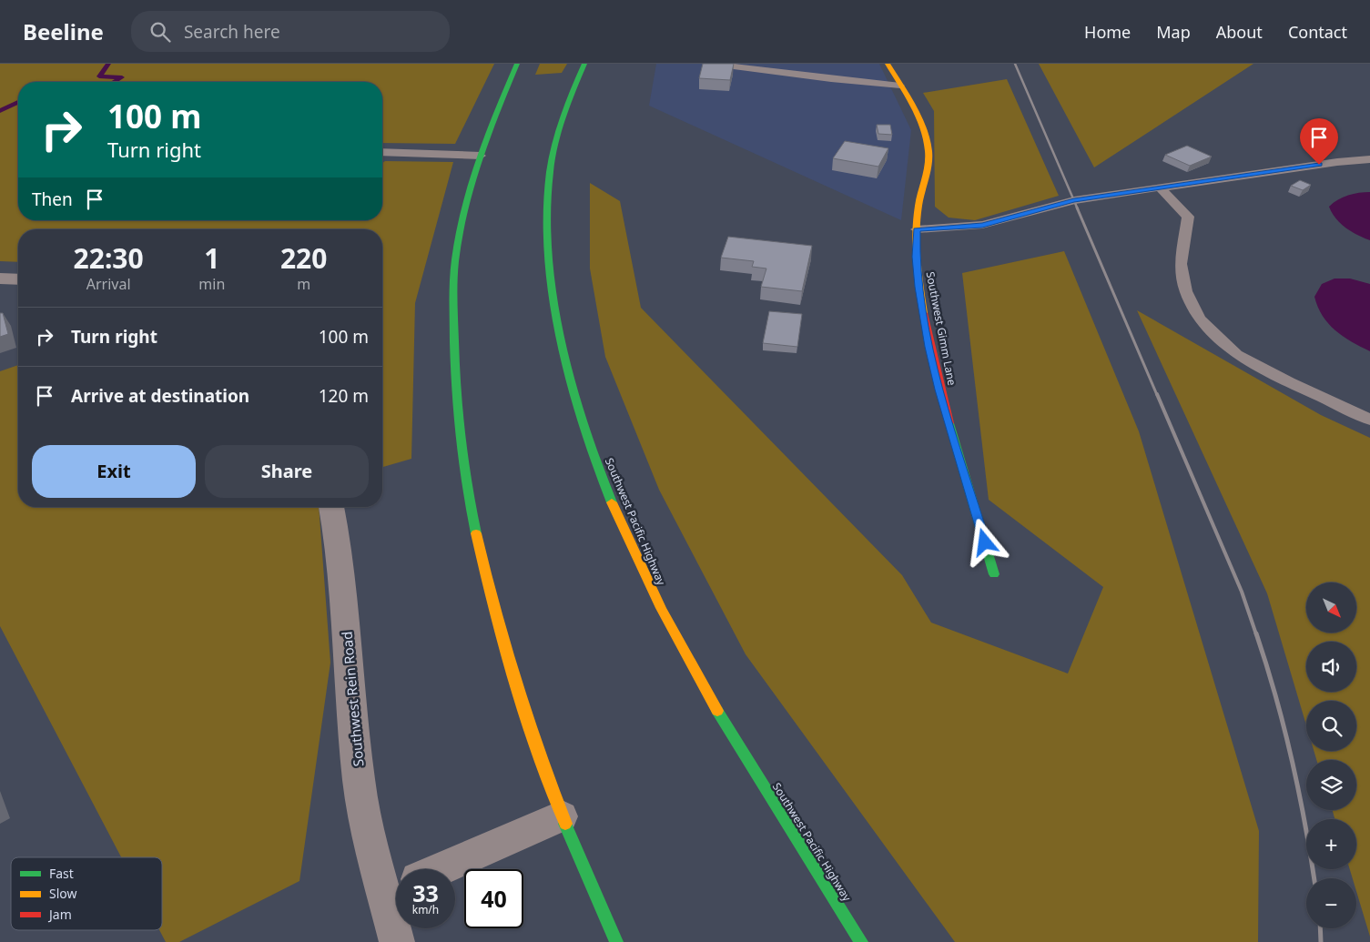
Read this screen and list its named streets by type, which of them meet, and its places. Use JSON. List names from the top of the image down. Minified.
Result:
{"streets":{"main road":["Southwest Gimm Lane","Southwest Pacific Highway"],"street":["Southwest Rein Road"]},"legend":["Fast","Slow","Jam"],"north":"bottom right","page":{"header":"Beeline","search":"Search here","nav":["Home","Map","About","Contact"],"turn":["100 m","Turn right"],"then":"Then","eta":["22:30","Arrival","1","min","220","m"],"list":[{"name":"Turn right","value":"100 m"},{"name":"Arrive at destination","value":"120 m"}],"buttons":["Exit","Share"],"map_buttons":["+","−"],"speed":"33 km/h","limit":"40"}}
